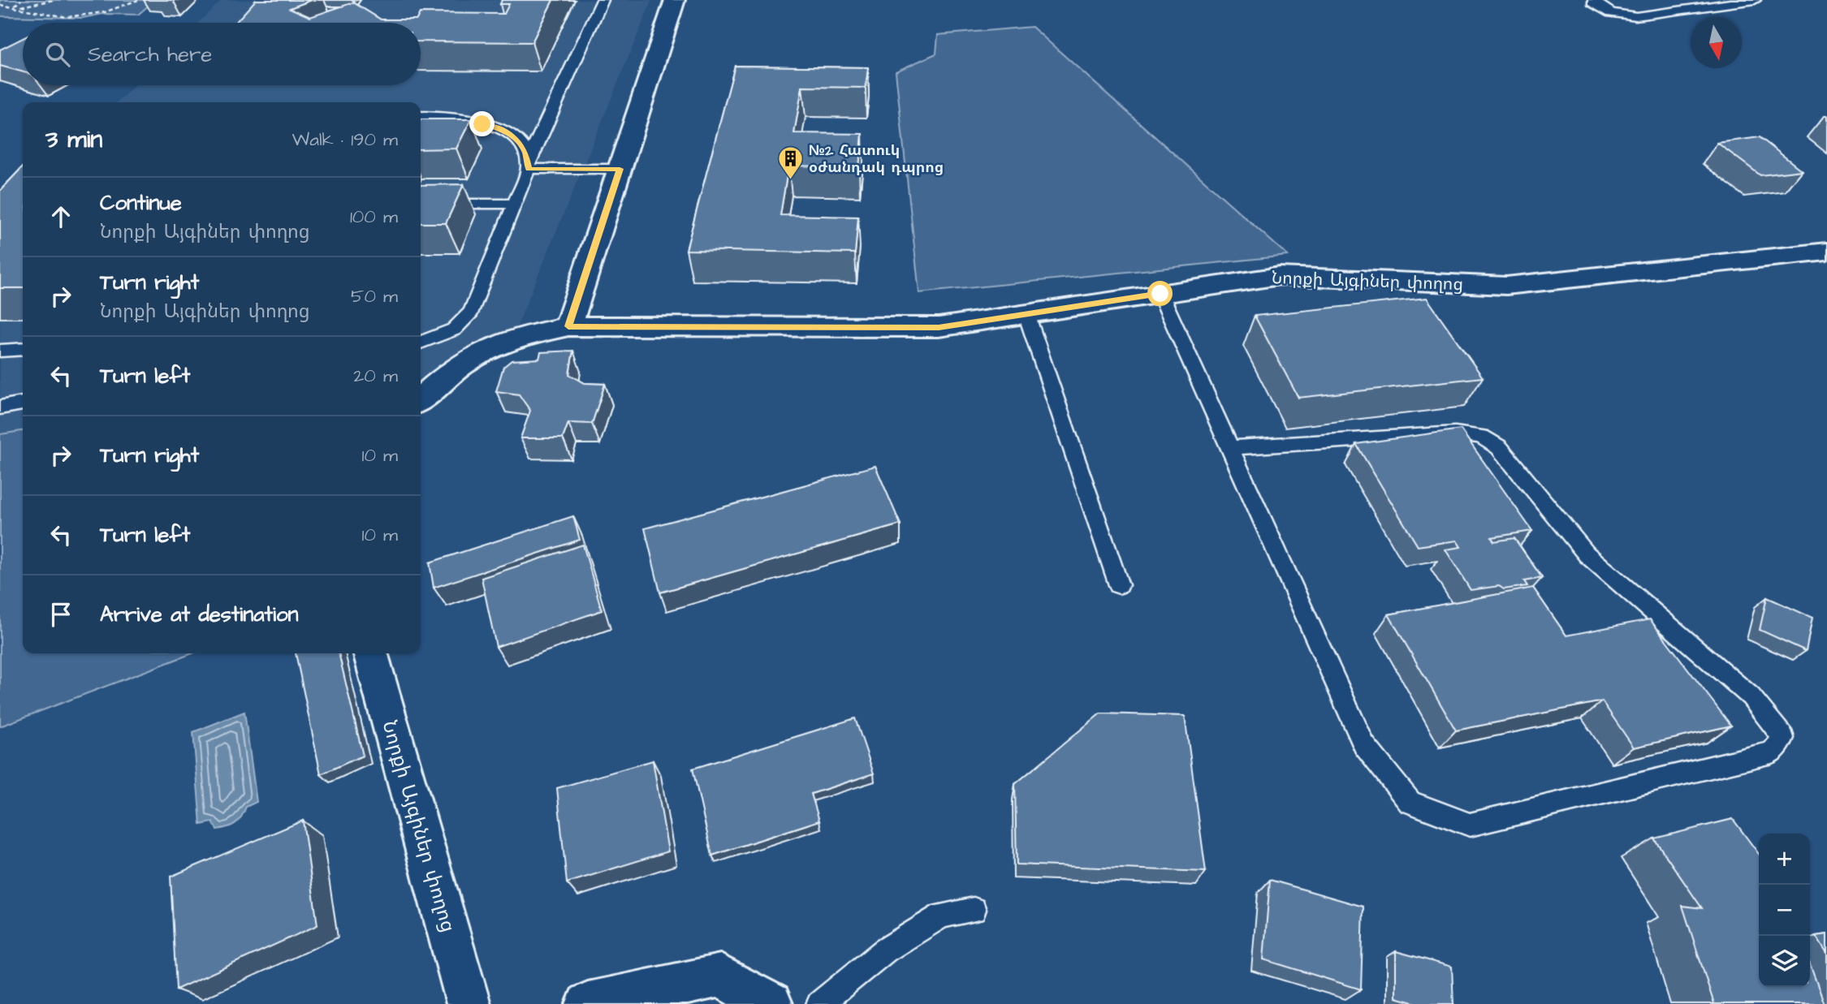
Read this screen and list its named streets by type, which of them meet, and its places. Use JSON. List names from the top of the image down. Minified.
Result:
{"streets":{"street":["Նորքի Այգիներ փողոց"]},"places":{"building":["№2 Հատուկ օժանդակ դպրոց"]},"north":"bottom","page":{"search":"Search here","heading":["3 min","Walk · 190 m"],"list":[["Continue","Նորքի Այգիներ փողոց","100 m"],["Turn right","Նորքի Այգիներ փողոց","50 m"],["Turn left","20 m"],["Turn right","10 m"],["Turn left","10 m"],"Arrive at destination"],"map_buttons":["+","−"]}}
